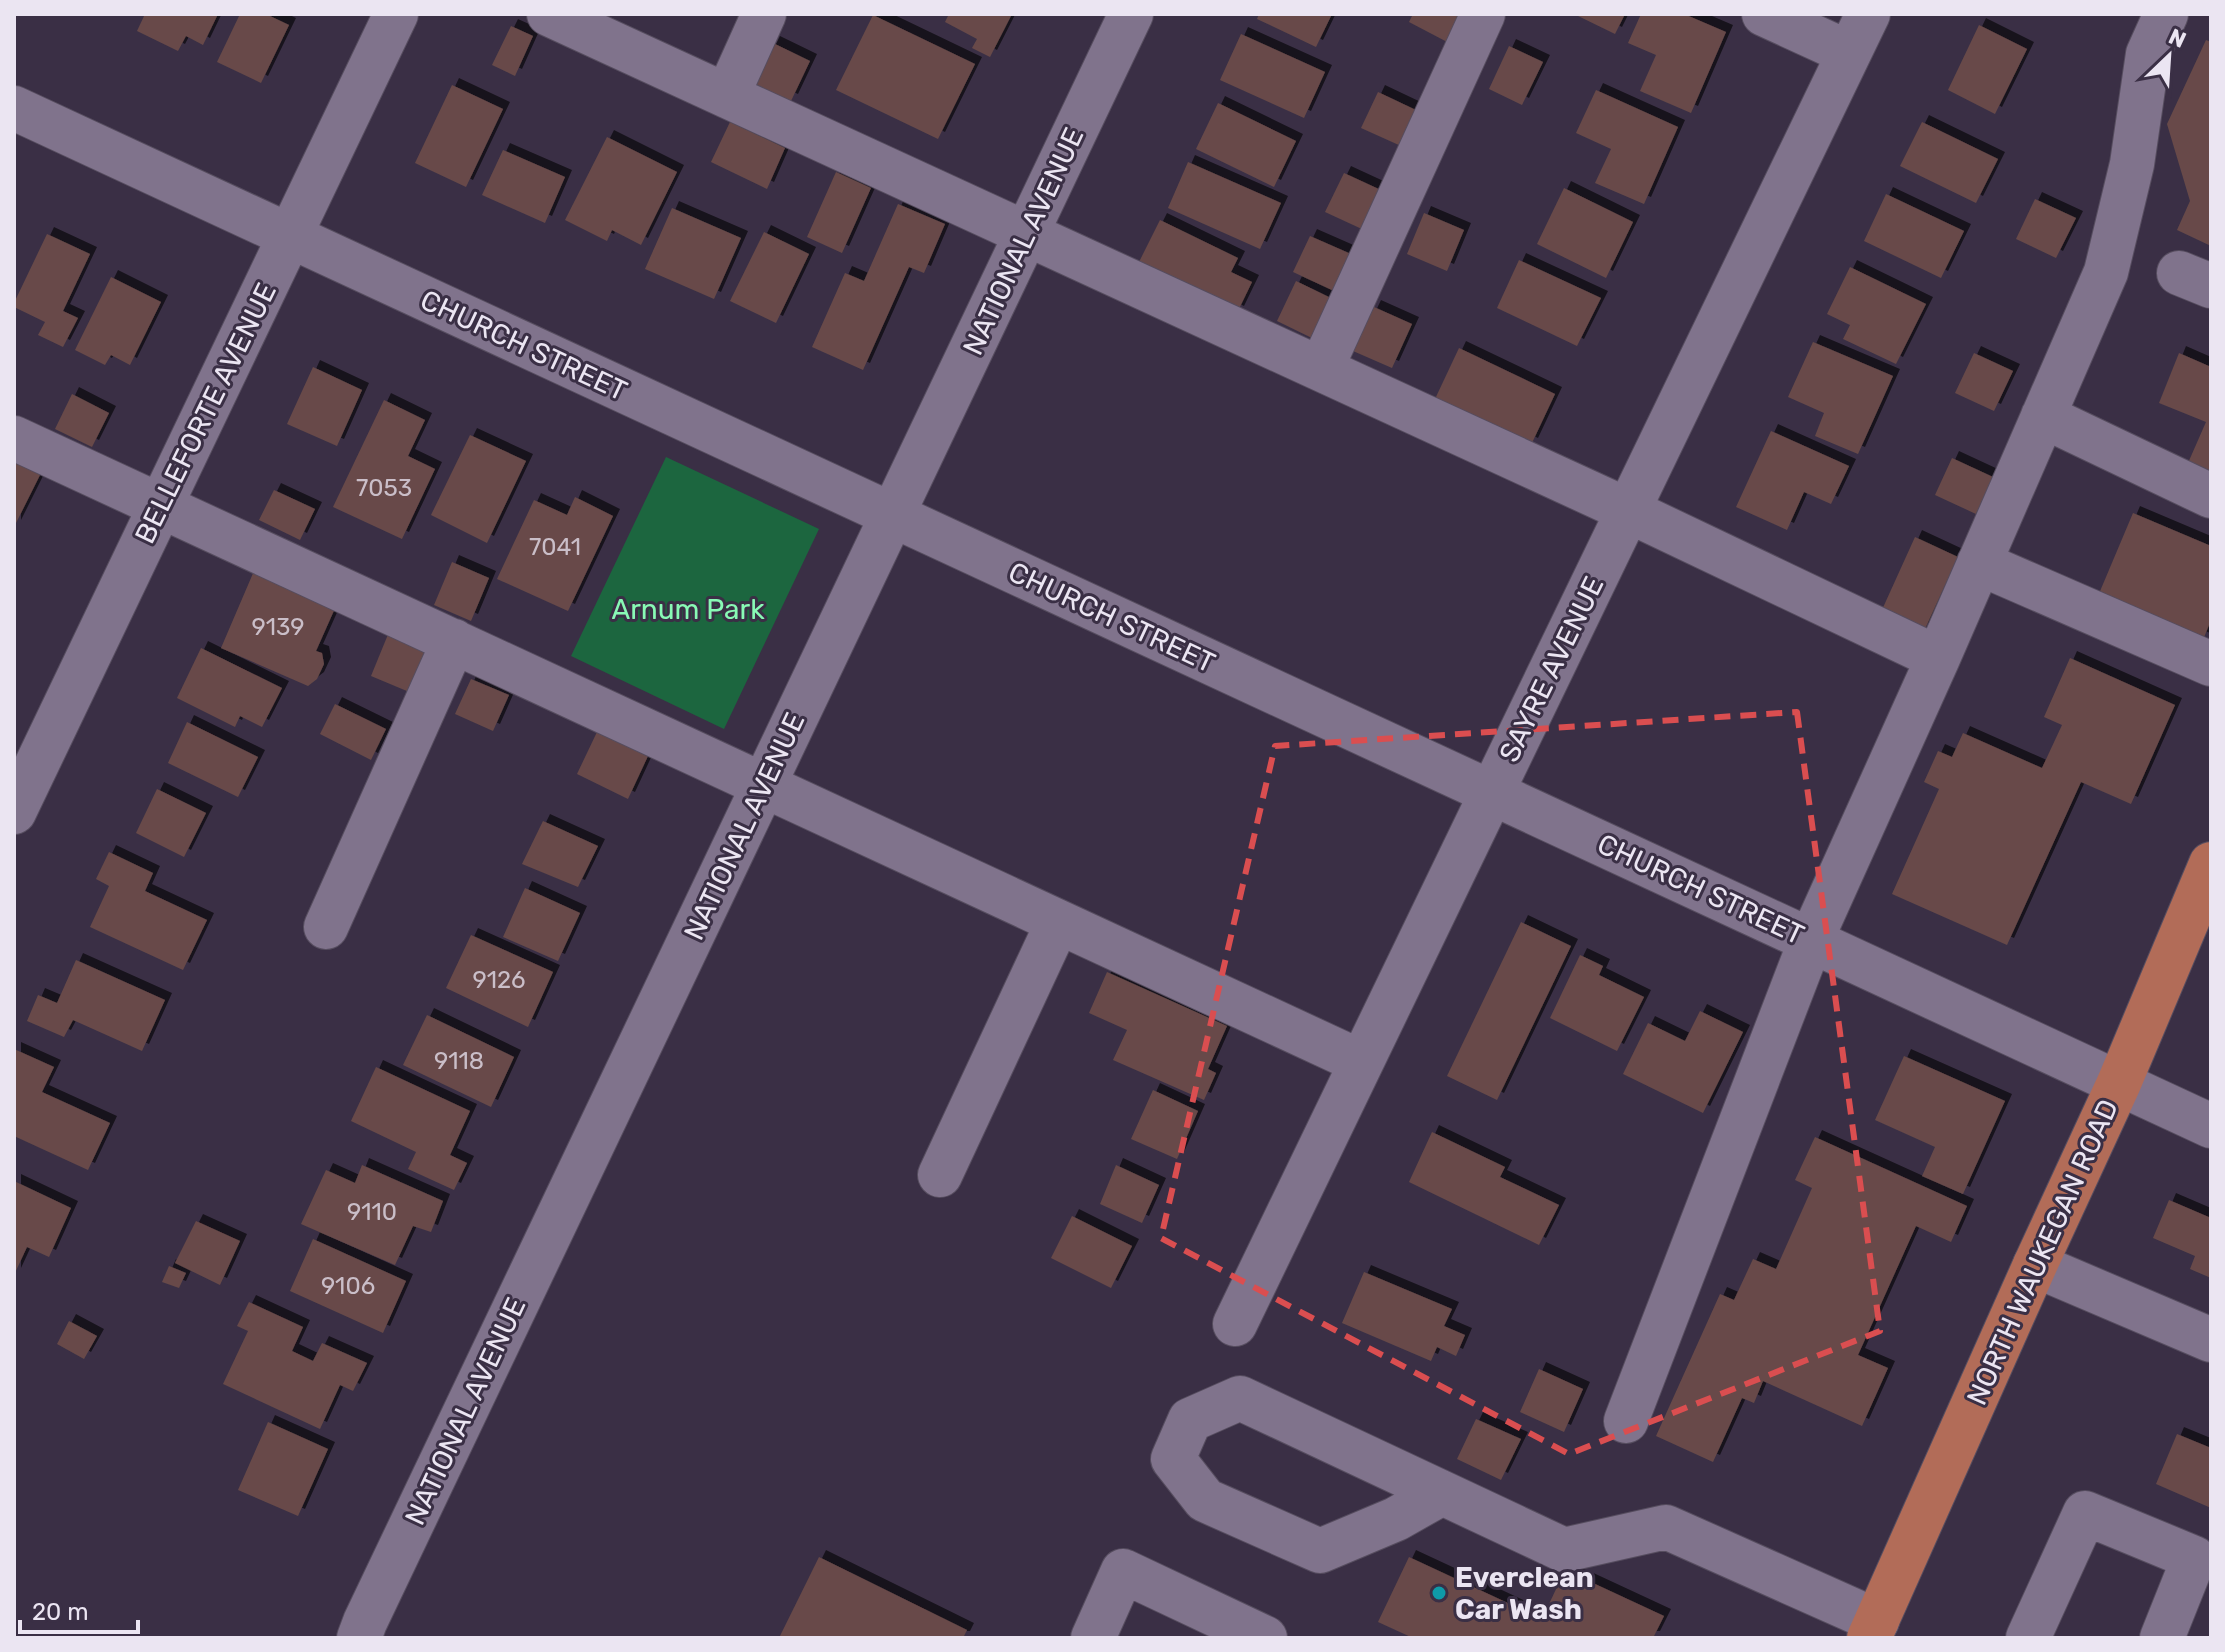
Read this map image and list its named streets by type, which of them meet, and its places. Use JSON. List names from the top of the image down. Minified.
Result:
{"streets":{"main road":["NORTH WAUKEGAN ROAD"],"street":["NATIONAL AVENUE","CHURCH STREET","BELLEFORTE AVENUE","SAYRE AVENUE"]},"crossings":[["NATIONAL AVENUE","CHURCH STREET"],["CHURCH STREET","BELLEFORTE AVENUE"],["CHURCH STREET","SAYRE AVENUE"],["CHURCH STREET","NORTH WAUKEGAN ROAD"]],"parks":["Arnum Park"],"places":["Everclean Car Wash"],"house_numbers":["7053","7041","9139","9126","9118","9110","9106"],"scale_bar":"20 m","north":"top right"}
